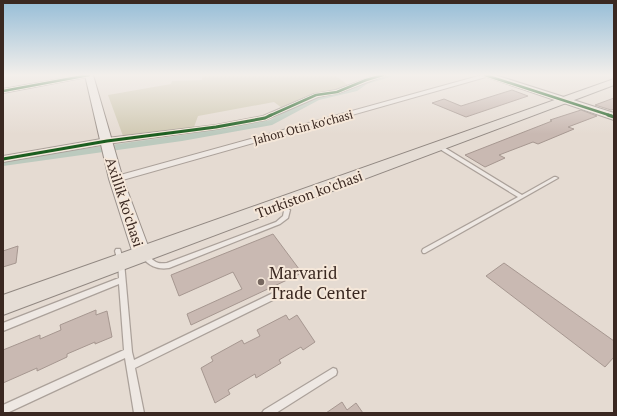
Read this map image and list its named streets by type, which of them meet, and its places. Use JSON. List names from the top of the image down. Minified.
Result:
{"streets":{"main road":["Turkiston ko'chasi"],"street":["Jahon Otin ko'chasi","Axillik ko'chasi"]},"crossings":[["Jahon Otin ko'chasi","Axillik ko'chasi"],["Turkiston ko'chasi","Axillik ko'chasi"]],"places":["Marvarid Trade Center"]}
